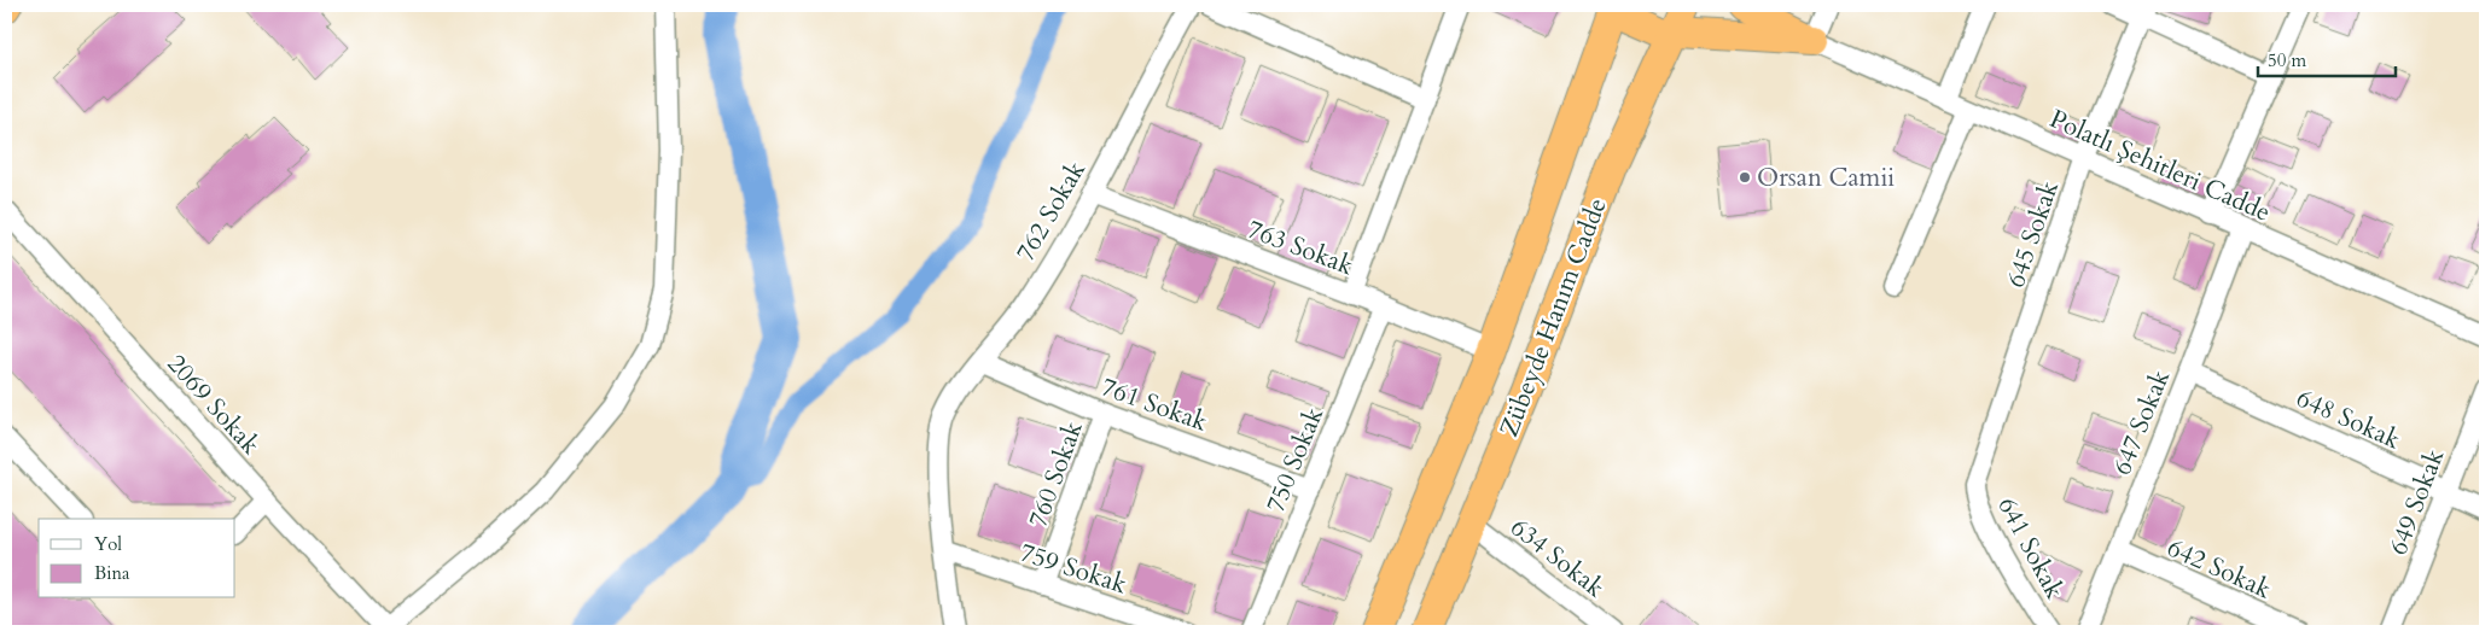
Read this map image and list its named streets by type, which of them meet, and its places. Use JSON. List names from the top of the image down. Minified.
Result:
{"streets":{"highway":["Zübeyde Hanım Cadde"],"street":["Polatlı Şehitleri Cadde","762 Sokak","645 Sokak","763 Sokak","2069 Sokak","761 Sokak","648 Sokak","647 Sokak","750 Sokak","760 Sokak","649 Sokak","641 Sokak","634 Sokak","759 Sokak","642 Sokak"]},"crossings":[["Polatlı Şehitleri Cadde","645 Sokak"],["Polatlı Şehitleri Cadde","647 Sokak"],["762 Sokak","763 Sokak"],["762 Sokak","761 Sokak"],["762 Sokak","759 Sokak"],["645 Sokak","641 Sokak"],["763 Sokak","Zübeyde Hanım Cadde"],["763 Sokak","750 Sokak"],["Zübeyde Hanım Cadde","634 Sokak"],["761 Sokak","750 Sokak"],["761 Sokak","760 Sokak"],["648 Sokak","647 Sokak"],["648 Sokak","649 Sokak"],["647 Sokak","642 Sokak"],["760 Sokak","759 Sokak"]],"places":["Orsan Camii"],"legend":["Yol","Bina"],"scale_bar":"50 m"}
